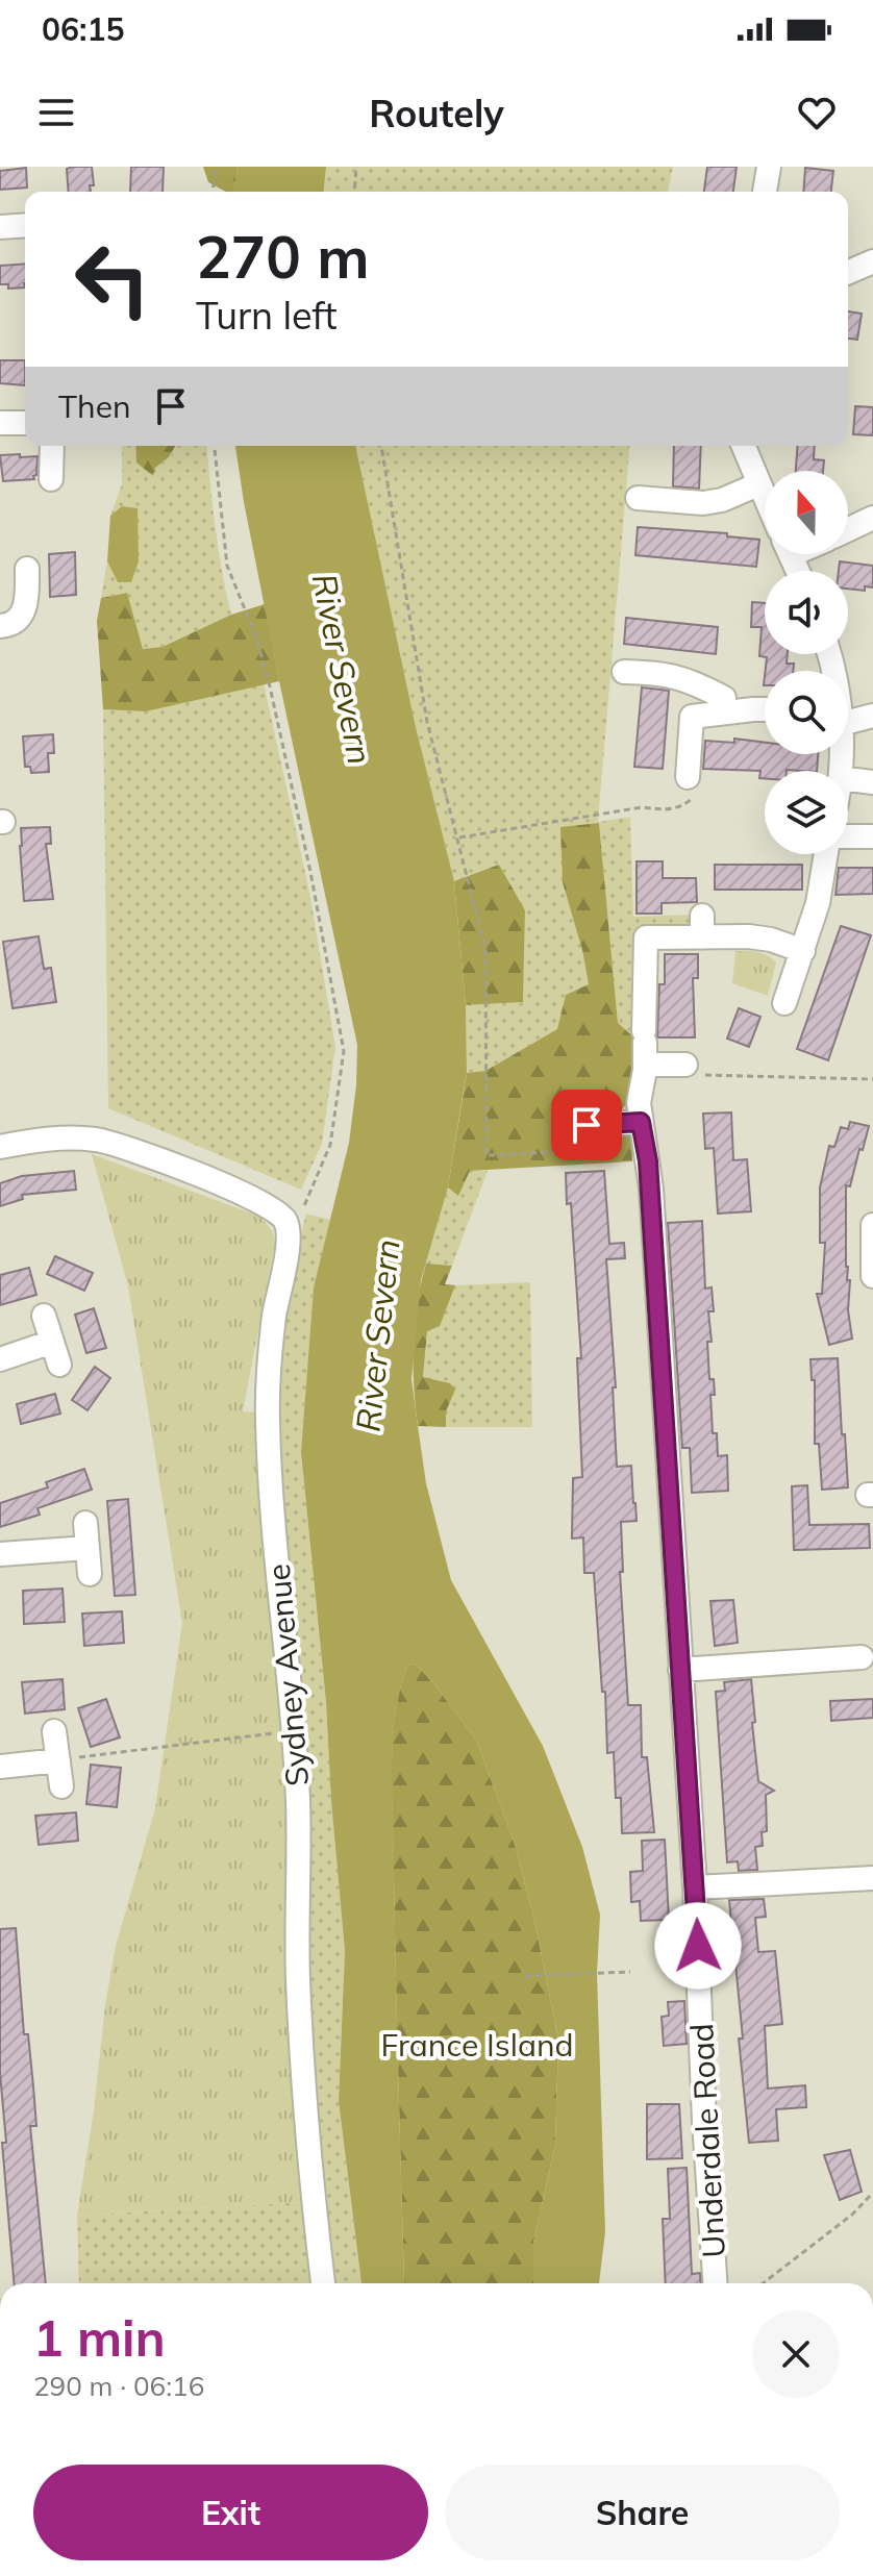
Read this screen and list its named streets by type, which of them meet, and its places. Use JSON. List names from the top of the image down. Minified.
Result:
{"streets":{"street":["Sydney Avenue","Underdale Road"]},"water":["River Severn"],"parks":["France Island"],"north":"top","page":{"status":"06:15","header":"Routely","turn":["270 m","Turn left"],"then":"Then","heading":["1 min","290 m · 06:16"],"buttons":["Exit","Share"]}}
